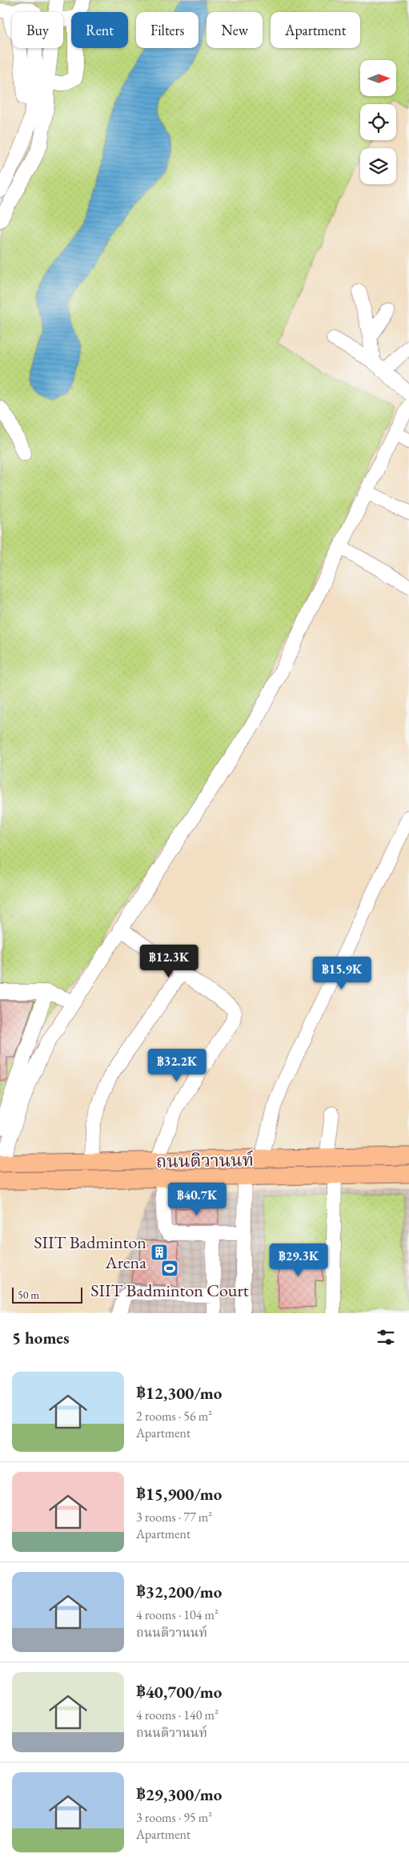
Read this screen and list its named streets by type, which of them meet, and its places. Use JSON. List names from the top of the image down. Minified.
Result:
{"streets":{"main road":["ถนนติวานนท์"]},"places":{"building":["SIIT Badminton Arena"],"sports":["SIIT Badminton Court"]},"scale_bar":"50 m","north":"right","page":{"chip":["Buy","Rent","Filters","New","Apartment"],"price":["฿12.3K","฿15.9K","฿32.2K","฿40.7K","฿29.3K"],"scale":"50 m","heading":"5 homes","list":[{"name":"฿12,300/mo","note":"2 rooms · 56 m² · Apartment"},{"name":"฿15,900/mo","note":"3 rooms · 77 m² · Apartment"},{"name":"฿32,200/mo","note":"4 rooms · 104 m² · ถนนติวานนท์"},{"name":"฿40,700/mo","note":"4 rooms · 140 m² · ถนนติวานนท์"},{"name":"฿29,300/mo","note":"3 rooms · 95 m² · Apartment"}]}}
